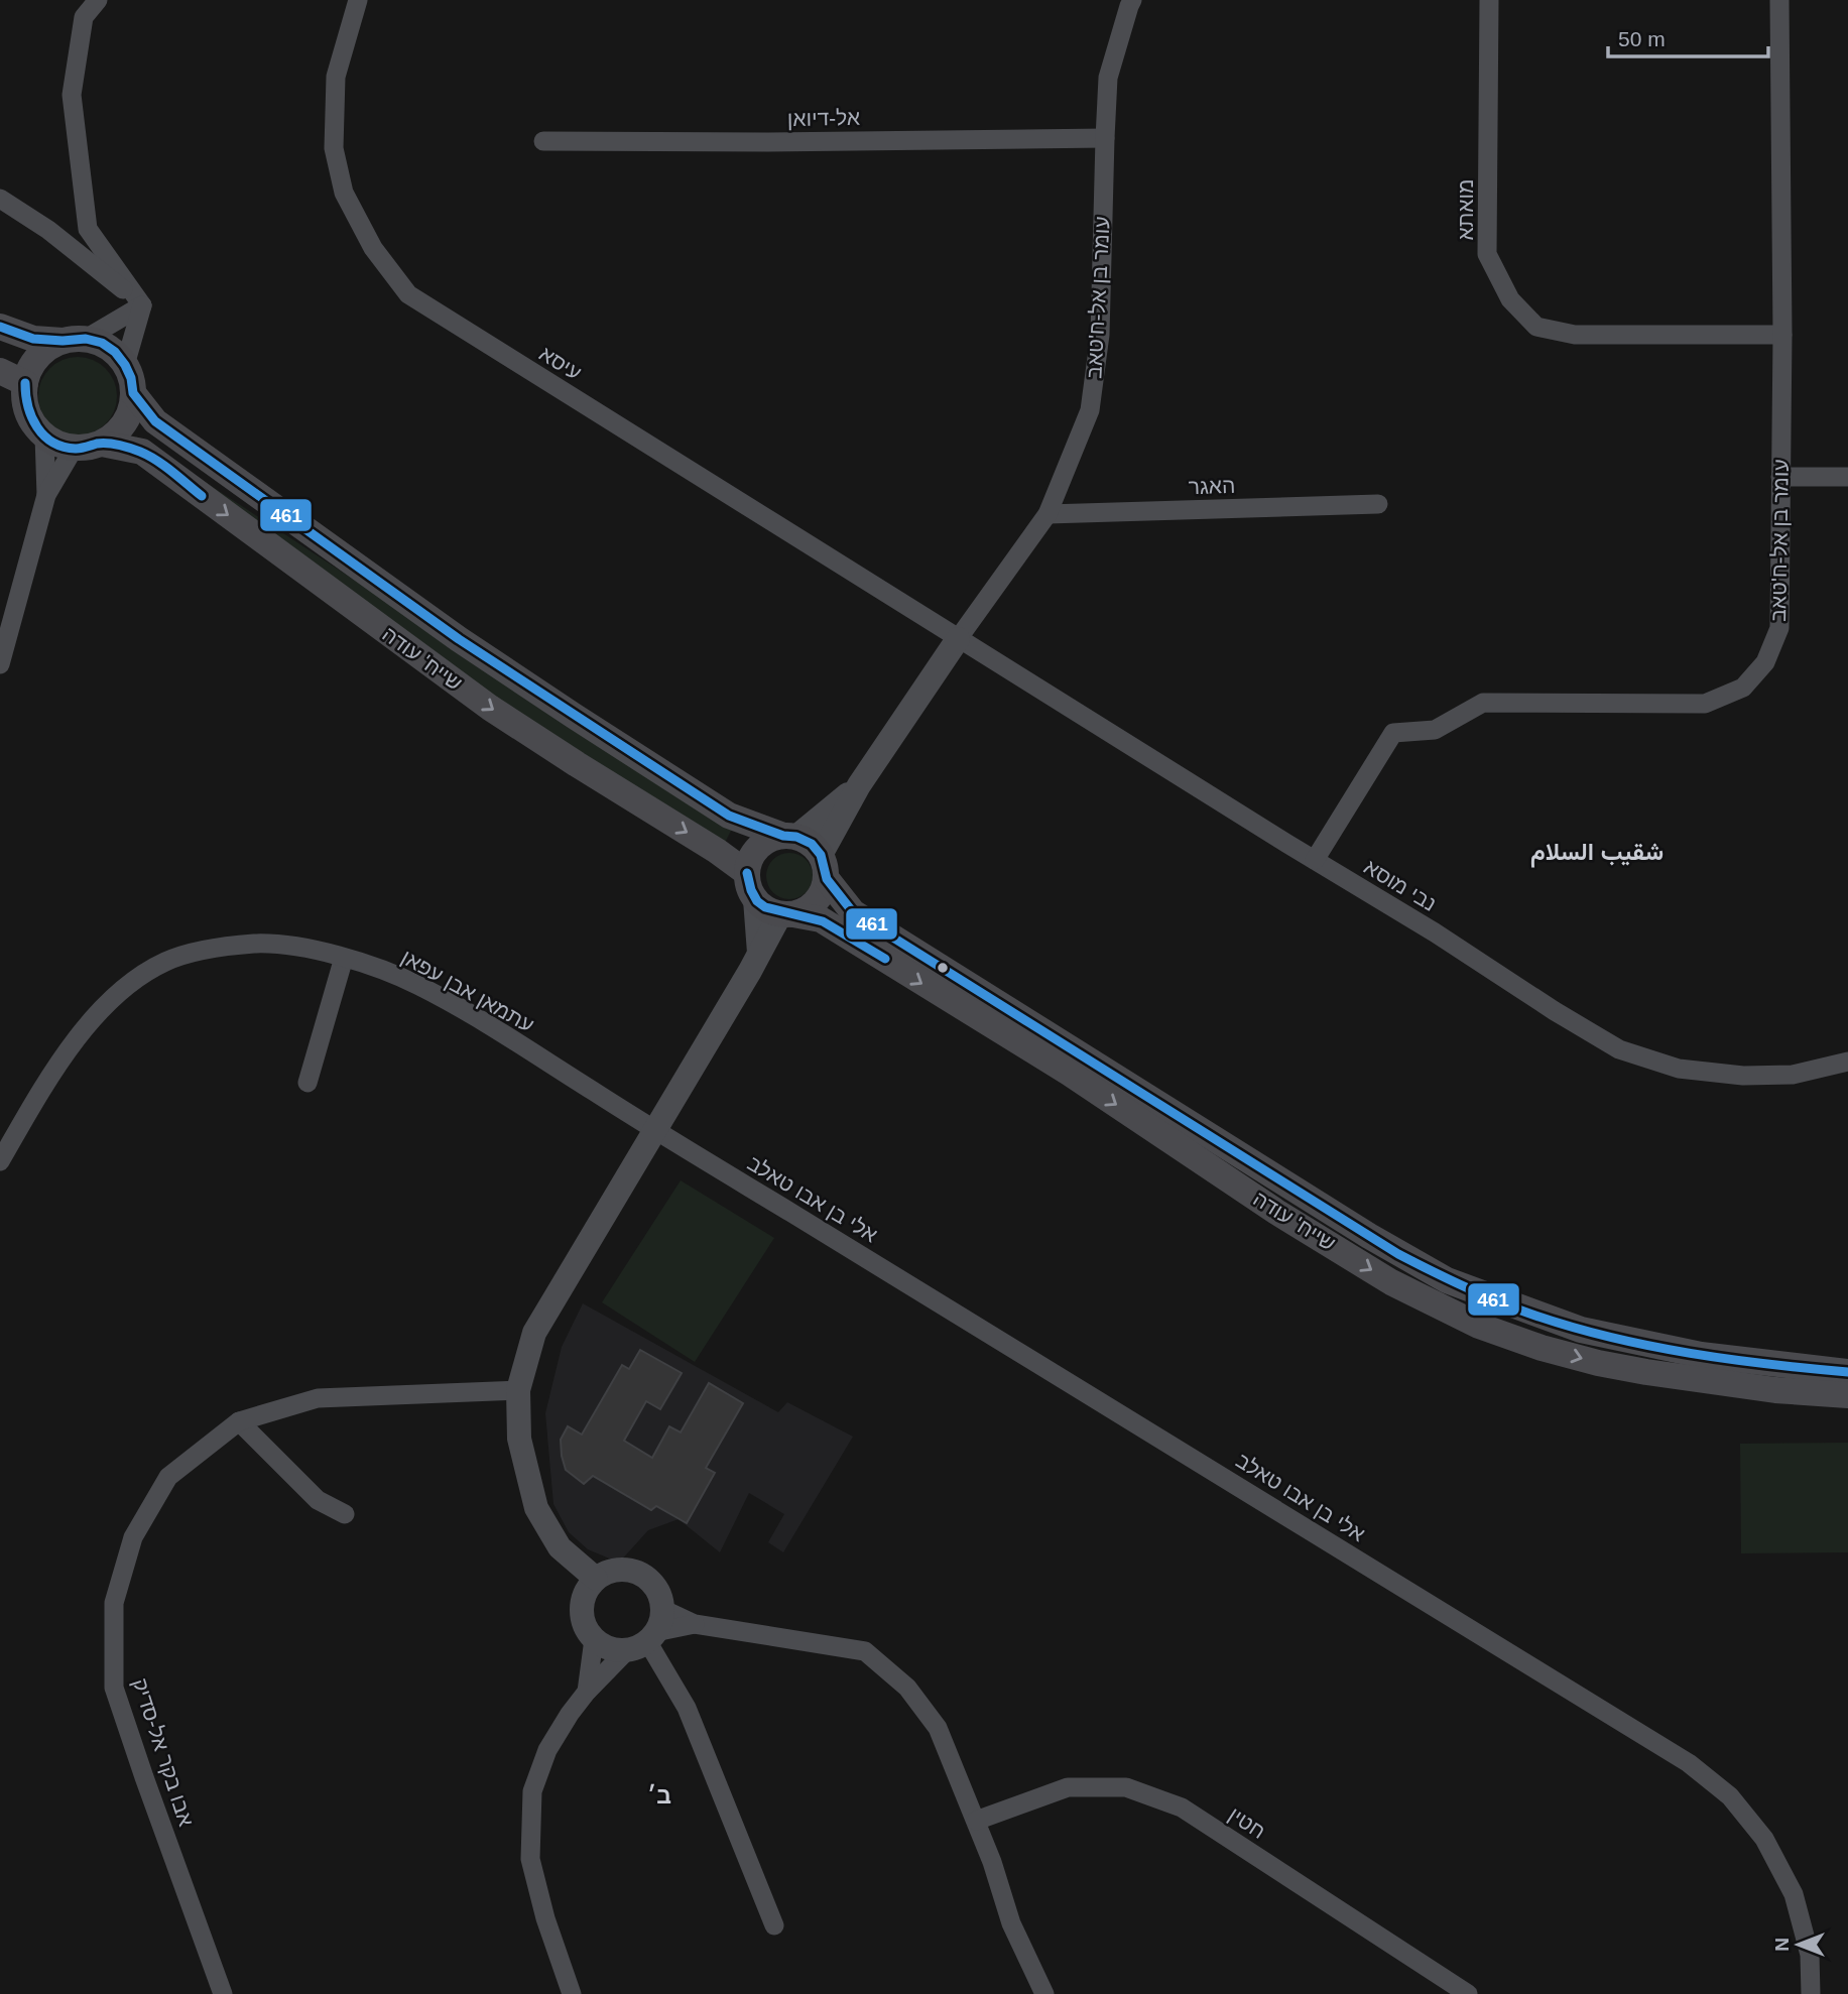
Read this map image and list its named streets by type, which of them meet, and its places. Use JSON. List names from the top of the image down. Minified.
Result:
{"streets":{"main road":["שייח' עודה"],"street":["אל-דיואן","מואתא","עומר בן אל-ח'טאב","עיסא","האגר","נבי מוסא","עתמאן אבן עפאן","אלי בן אבו טאלב","אבו בקר אל-סדיק","חטין"]},"crossings":[["אל-דיואן","עומר בן אל-ח'טאב"],["מואתא","עומר בן אל-ח'טאב"],["עומר בן אל-ח'טאב","עיסא"],["עומר בן אל-ח'טאב","האגר"],["עומר בן אל-ח'טאב","שייח' עודה"],["עומר בן אל-ח'טאב","נבי מוסא"],["עיסא","נבי מוסא"],["עתמאן אבן עפאן","אלי בן אבו טאלב"]],"districts":["شقيب السلام","ב׳"],"lines":["transit line 461"],"scale_bar":"50 m","north":"left"}
